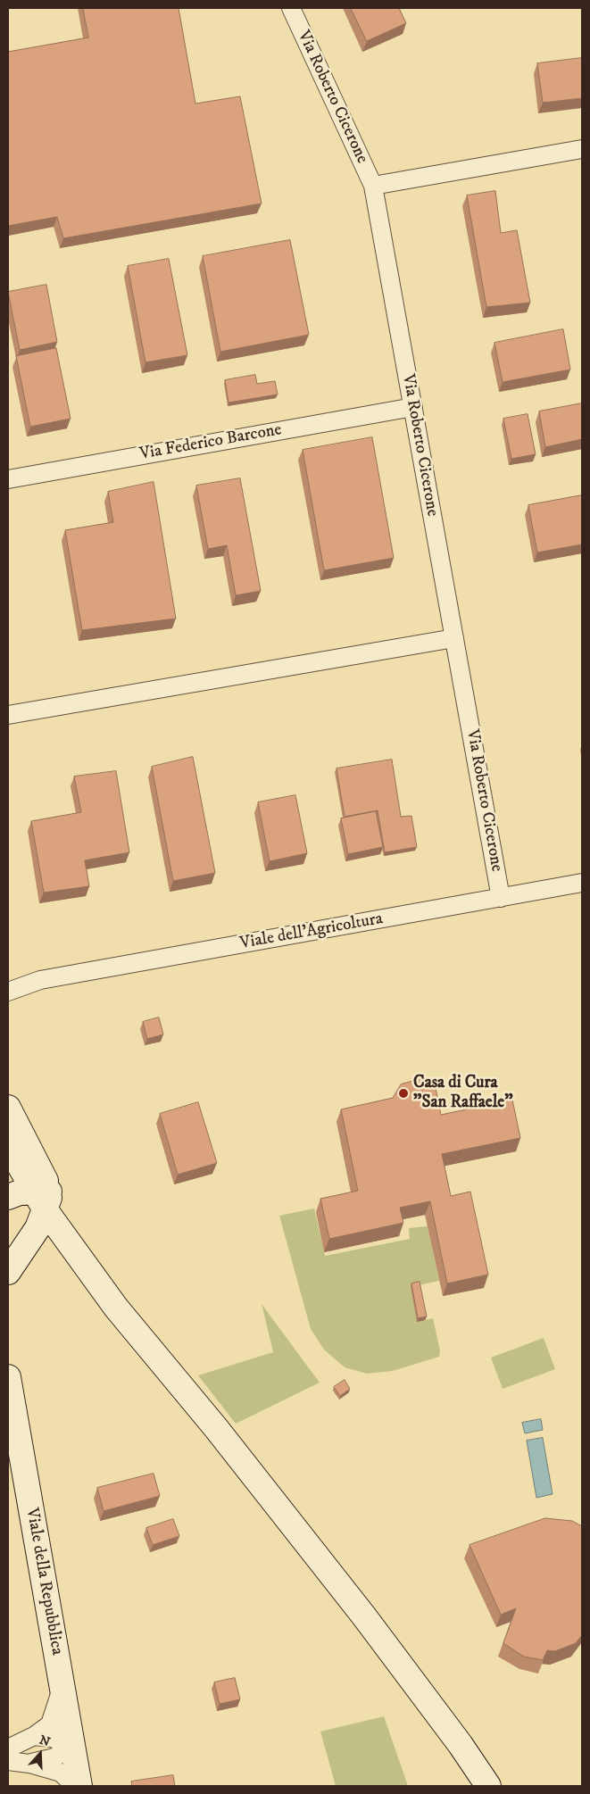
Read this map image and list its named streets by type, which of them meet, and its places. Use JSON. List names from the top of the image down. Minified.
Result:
{"streets":{"main road":["Viale della Repubblica"],"street":["Via Roberto Cicerone","Via Federico Barcone","Viale dell'Agricoltura"]},"crossings":[["Via Roberto Cicerone","Via Federico Barcone"],["Via Roberto Cicerone","Viale dell'Agricoltura"]],"places":["Casa di Cura \"San Raffaele\""],"north":"top"}
